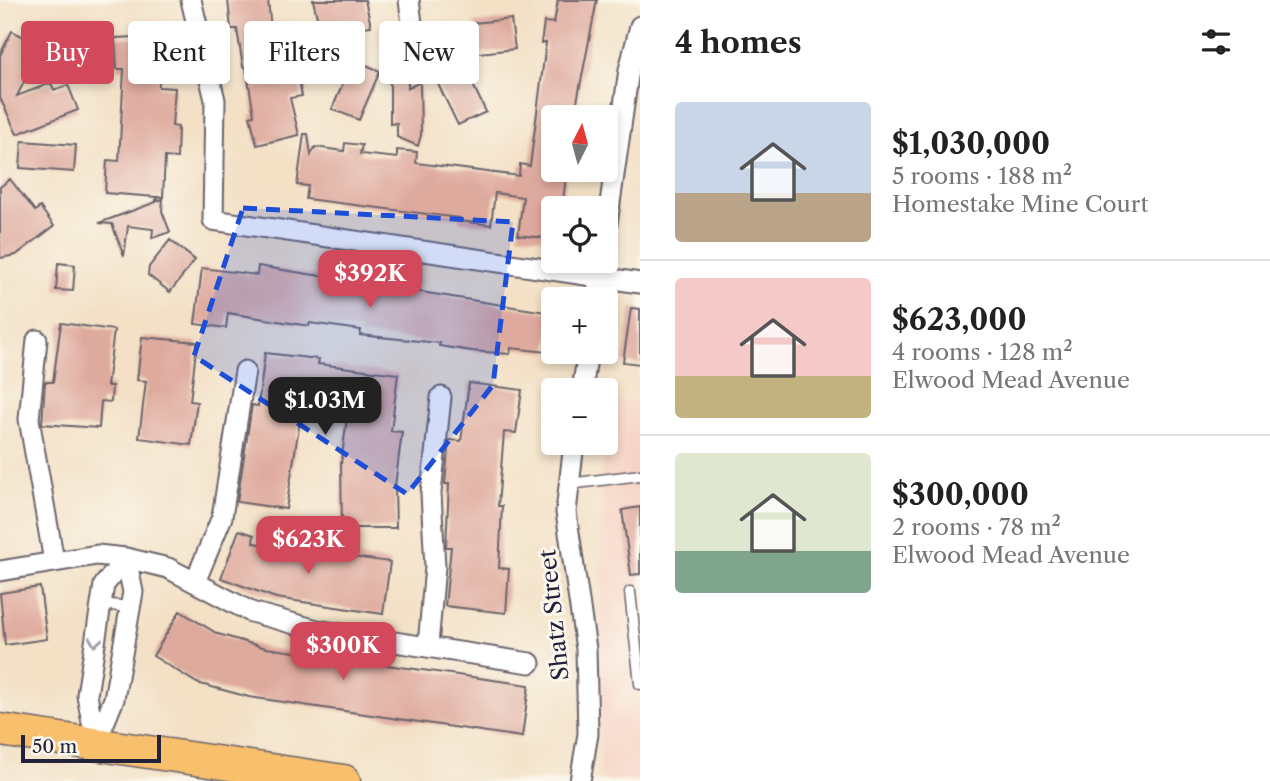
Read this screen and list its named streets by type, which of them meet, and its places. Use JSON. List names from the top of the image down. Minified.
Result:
{"streets":{"street":["Shatz Street"]},"scale_bar":"50 m","north":"top","page":{"heading":"4 homes","chip":["Buy","Rent","Filters","New"],"list":[{"name":"$1,030,000","note":"5 rooms · 188 m² · Homestake Mine Court"},{"name":"$623,000","note":"4 rooms · 128 m² · Elwood Mead Avenue"},{"name":"$300,000","note":"2 rooms · 78 m² · Elwood Mead Avenue"}],"map_buttons":["+","−"],"price":["$392K","$1.03M","$623K","$300K"],"scale":"50 m"}}
